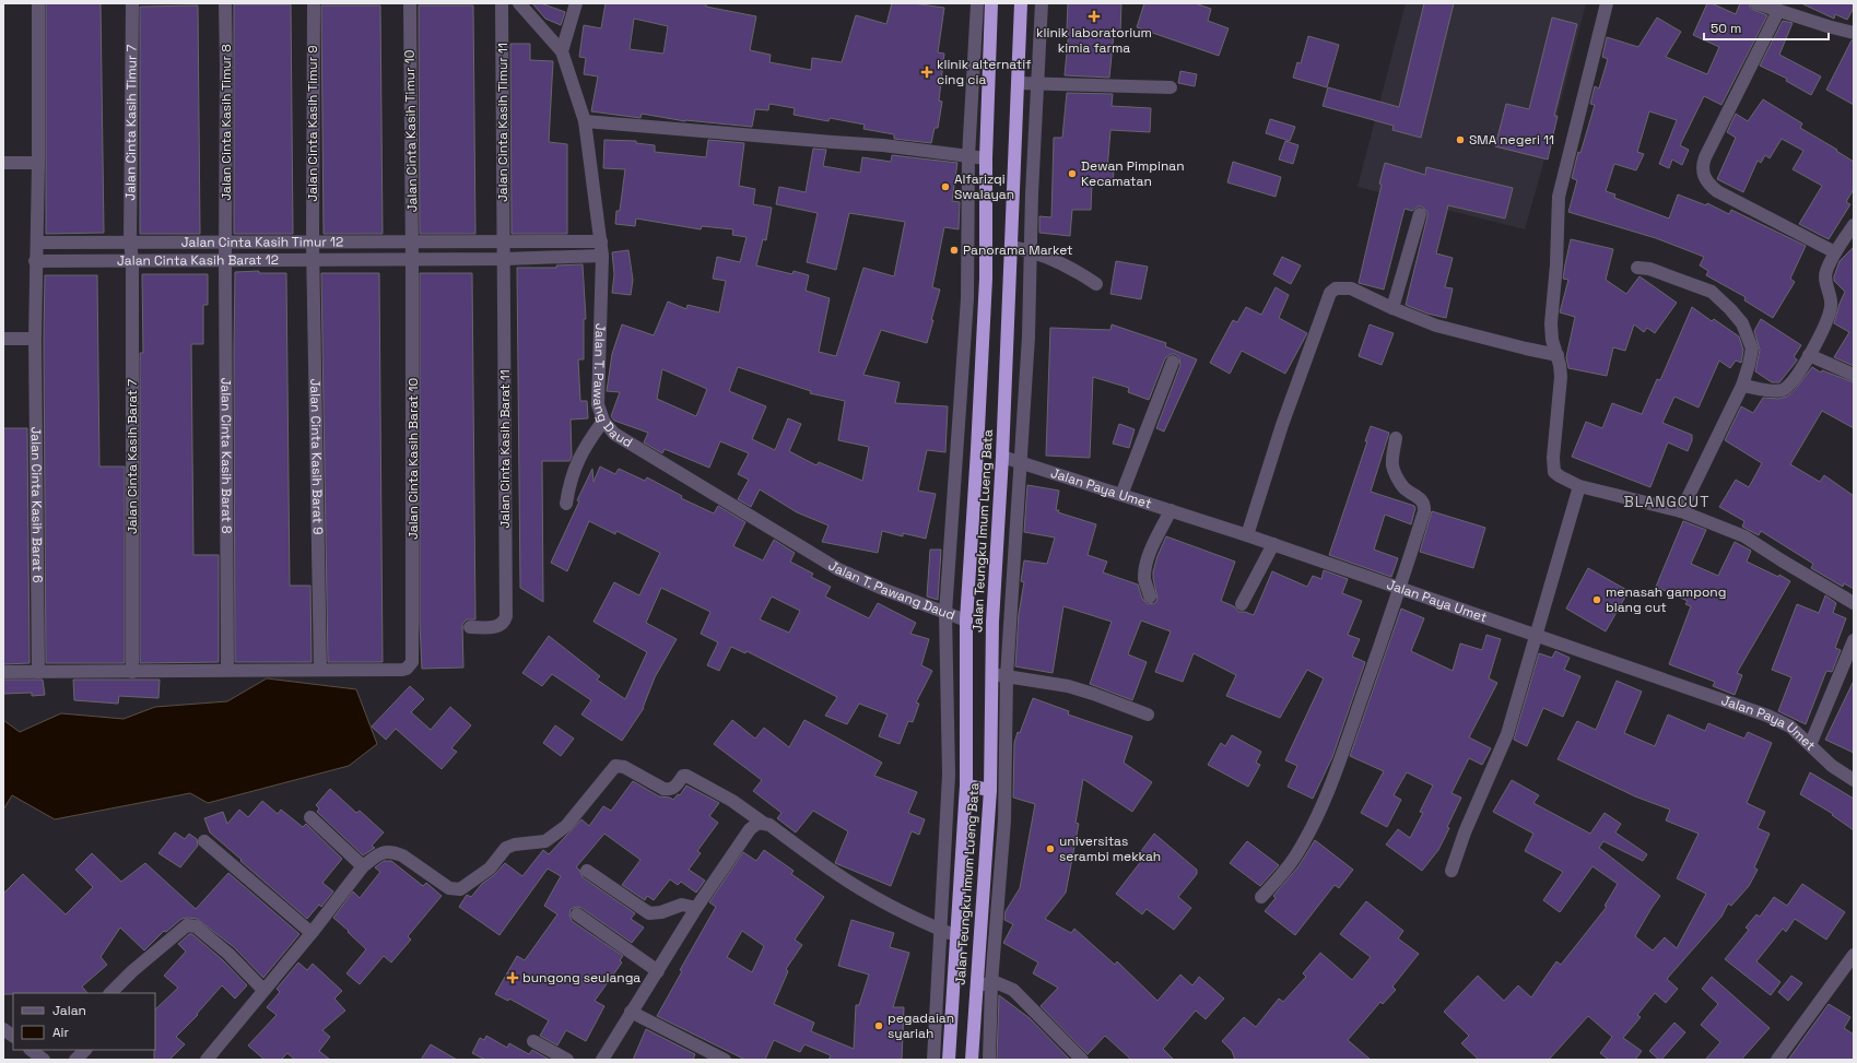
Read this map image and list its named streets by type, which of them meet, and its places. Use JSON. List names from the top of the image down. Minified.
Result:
{"streets":{"highway":["Jalan Teungku Imum Lueng Bata"],"street":["Jalan Cinta Kasih Timur 7","Jalan Cinta Kasih Timur 8","Jalan Cinta Kasih Timur 11","Jalan Cinta Kasih Timur 9","Jalan Cinta Kasih Timur 10","Jalan Cinta Kasih Timur 12","Jalan Cinta Kasih Barat 12","Jalan T. Pawang Daud","Jalan Cinta Kasih Barat 11","Jalan Cinta Kasih Barat 8","Jalan Cinta Kasih Barat 7","Jalan Cinta Kasih Barat 9","Jalan Cinta Kasih Barat 10","Jalan Paya Umet","Jalan Cinta Kasih Barat 6"]},"crossings":[["Jalan Cinta Kasih Timur 7","Jalan Cinta Kasih Timur 12"],["Jalan Cinta Kasih Timur 7","Jalan Cinta Kasih Barat 7"],["Jalan Cinta Kasih Timur 8","Jalan Cinta Kasih Timur 12"],["Jalan Cinta Kasih Timur 8","Jalan Cinta Kasih Barat 8"],["Jalan Cinta Kasih Timur 11","Jalan Cinta Kasih Timur 12"],["Jalan Cinta Kasih Timur 11","Jalan Cinta Kasih Barat 11"],["Jalan Cinta Kasih Timur 9","Jalan Cinta Kasih Timur 12"],["Jalan Cinta Kasih Timur 9","Jalan Cinta Kasih Barat 9"],["Jalan Cinta Kasih Timur 10","Jalan Cinta Kasih Timur 12"],["Jalan Cinta Kasih Timur 10","Jalan Cinta Kasih Barat 12"],["Jalan Cinta Kasih Timur 10","Jalan Cinta Kasih Barat 10"],["Jalan Cinta Kasih Timur 12","Jalan Cinta Kasih Barat 12"],["Jalan Cinta Kasih Timur 12","Jalan T. Pawang Daud"],["Jalan Cinta Kasih Timur 12","Jalan Cinta Kasih Barat 11"],["Jalan Cinta Kasih Timur 12","Jalan Cinta Kasih Barat 8"],["Jalan Cinta Kasih Timur 12","Jalan Cinta Kasih Barat 7"],["Jalan Cinta Kasih Timur 12","Jalan Cinta Kasih Barat 9"],["Jalan Cinta Kasih Barat 12","Jalan T. Pawang Daud"],["Jalan Cinta Kasih Barat 12","Jalan Cinta Kasih Barat 11"],["Jalan Cinta Kasih Barat 12","Jalan Cinta Kasih Barat 8"],["Jalan Cinta Kasih Barat 12","Jalan Cinta Kasih Barat 7"],["Jalan Cinta Kasih Barat 12","Jalan Cinta Kasih Barat 9"],["Jalan Cinta Kasih Barat 12","Jalan Cinta Kasih Barat 10"],["Jalan T. Pawang Daud","Jalan Teungku Imum Lueng Bata"],["Jalan Cinta Kasih Barat 9","Jalan Cinta Kasih Barat 10"],["Jalan Paya Umet","Jalan Teungku Imum Lueng Bata"]],"districts":["BLANGCUT"],"places":{"health":["klinik laboratorium kimia farma","klinik alternatif cing cia","bungong seulanga"],"other":["SMA negeri 11","Dewan Pimpinan Kecamatan","Alfarizqi Swalayan","Panorama Market","menasah gampong blang cut","universitas serambi mekkah","pegadaian syariah"]},"legend":["Jalan","Air"],"scale_bar":"50 m"}
